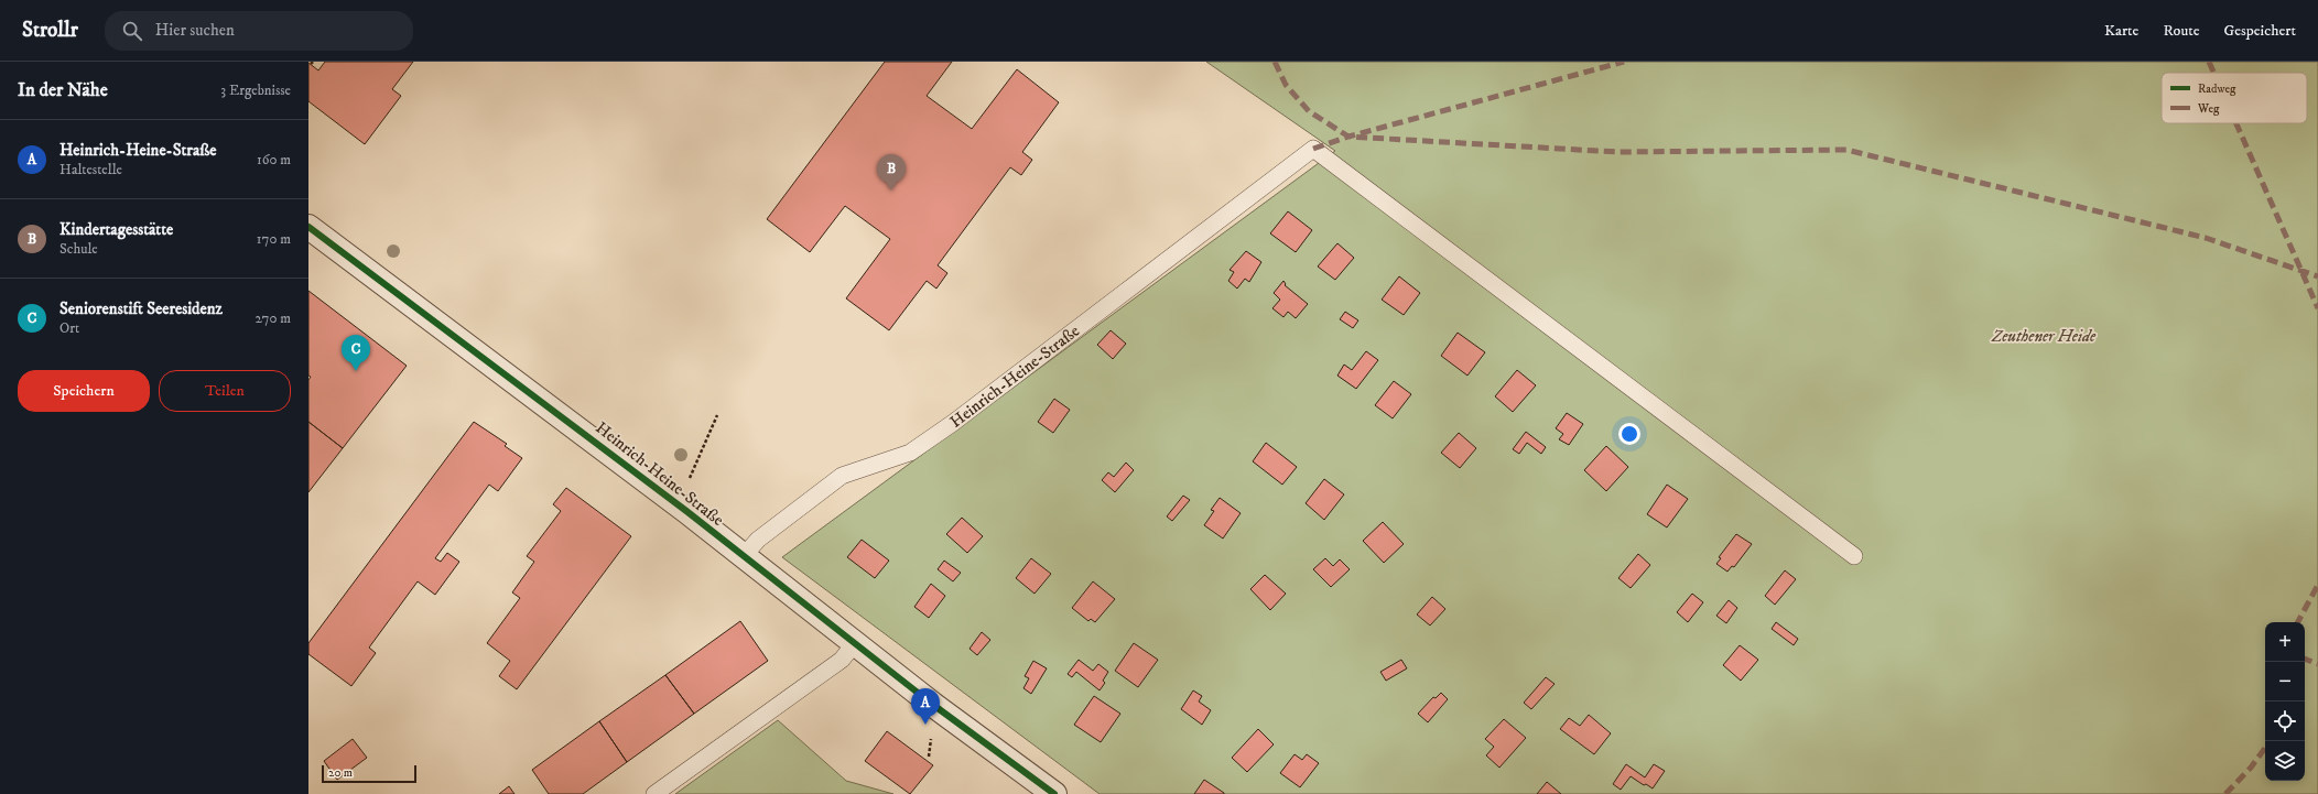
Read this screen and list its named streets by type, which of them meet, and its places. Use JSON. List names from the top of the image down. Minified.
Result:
{"streets":{"street":["Heinrich-Heine-Straße"]},"parks":["Zeuthener Heide"],"legend":["Radweg","Weg"],"scale_bar":"20 m","page":{"header":"Strollr","search":"Hier suchen","nav":["Karte","Route","Gespeichert"],"heading":["In der Nähe","3 Ergebnisse"],"list":[{"mark":"A","name":"Heinrich-Heine-Straße","note":"Haltestelle","value":"160 m"},{"mark":"B","name":"Kindertagesstätte","note":"Schule","value":"170 m"},{"mark":"C","name":"Seniorenstift Seeresidenz","note":"Ort","value":"270 m"}],"pins":["B","C","A"],"buttons":["Speichern","Teilen"],"map_buttons":["+","−"],"scale":"20 m"}}
